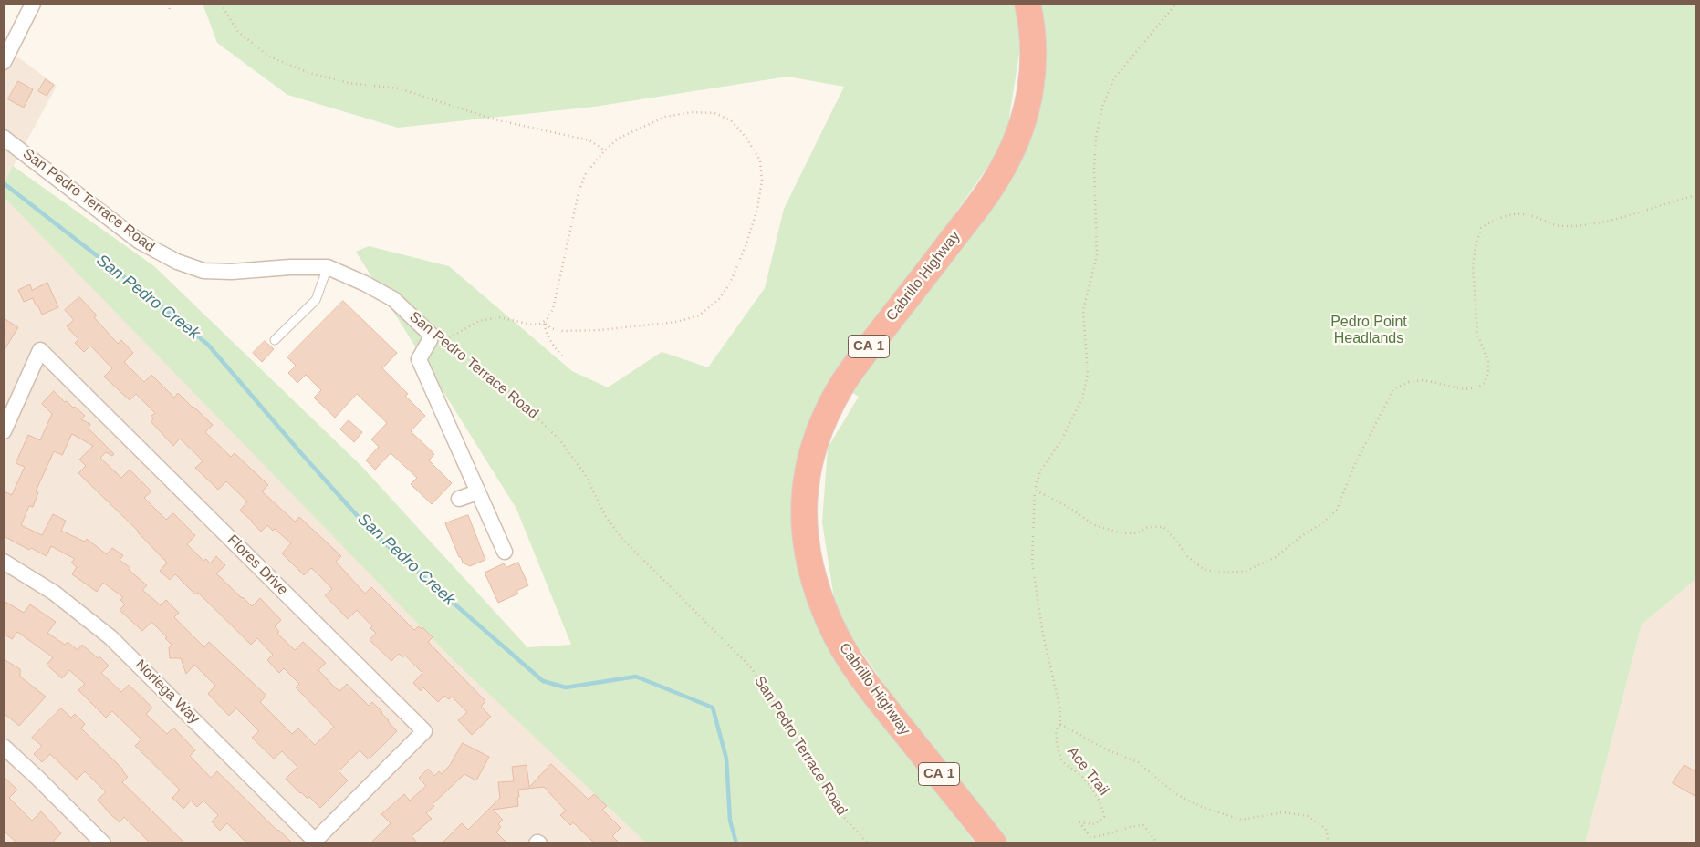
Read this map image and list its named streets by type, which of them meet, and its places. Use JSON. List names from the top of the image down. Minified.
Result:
{"streets":{"highway":["Cabrillo Highway","CA 1"],"street":["San Pedro Terrace Road","Flores Drive","Noriega Way"],"path":["Ace Trail"]},"crossings":[["Flores Drive","Noriega Way"]],"water":["San Pedro Creek"],"parks":["Pedro Point Headlands"]}
